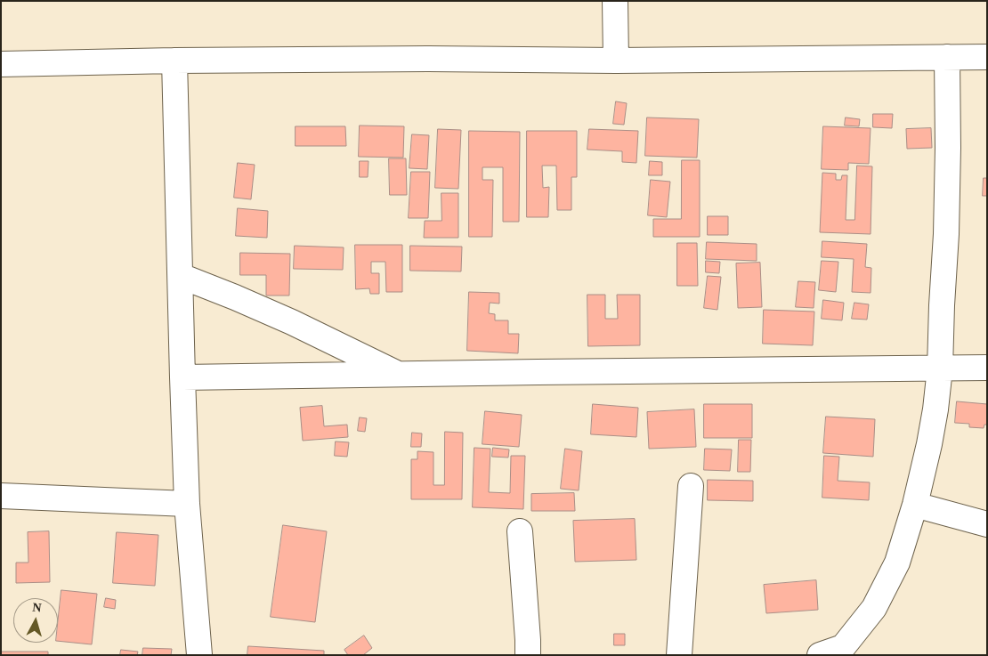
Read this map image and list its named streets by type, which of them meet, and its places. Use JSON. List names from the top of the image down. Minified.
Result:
{"north":"top"}
